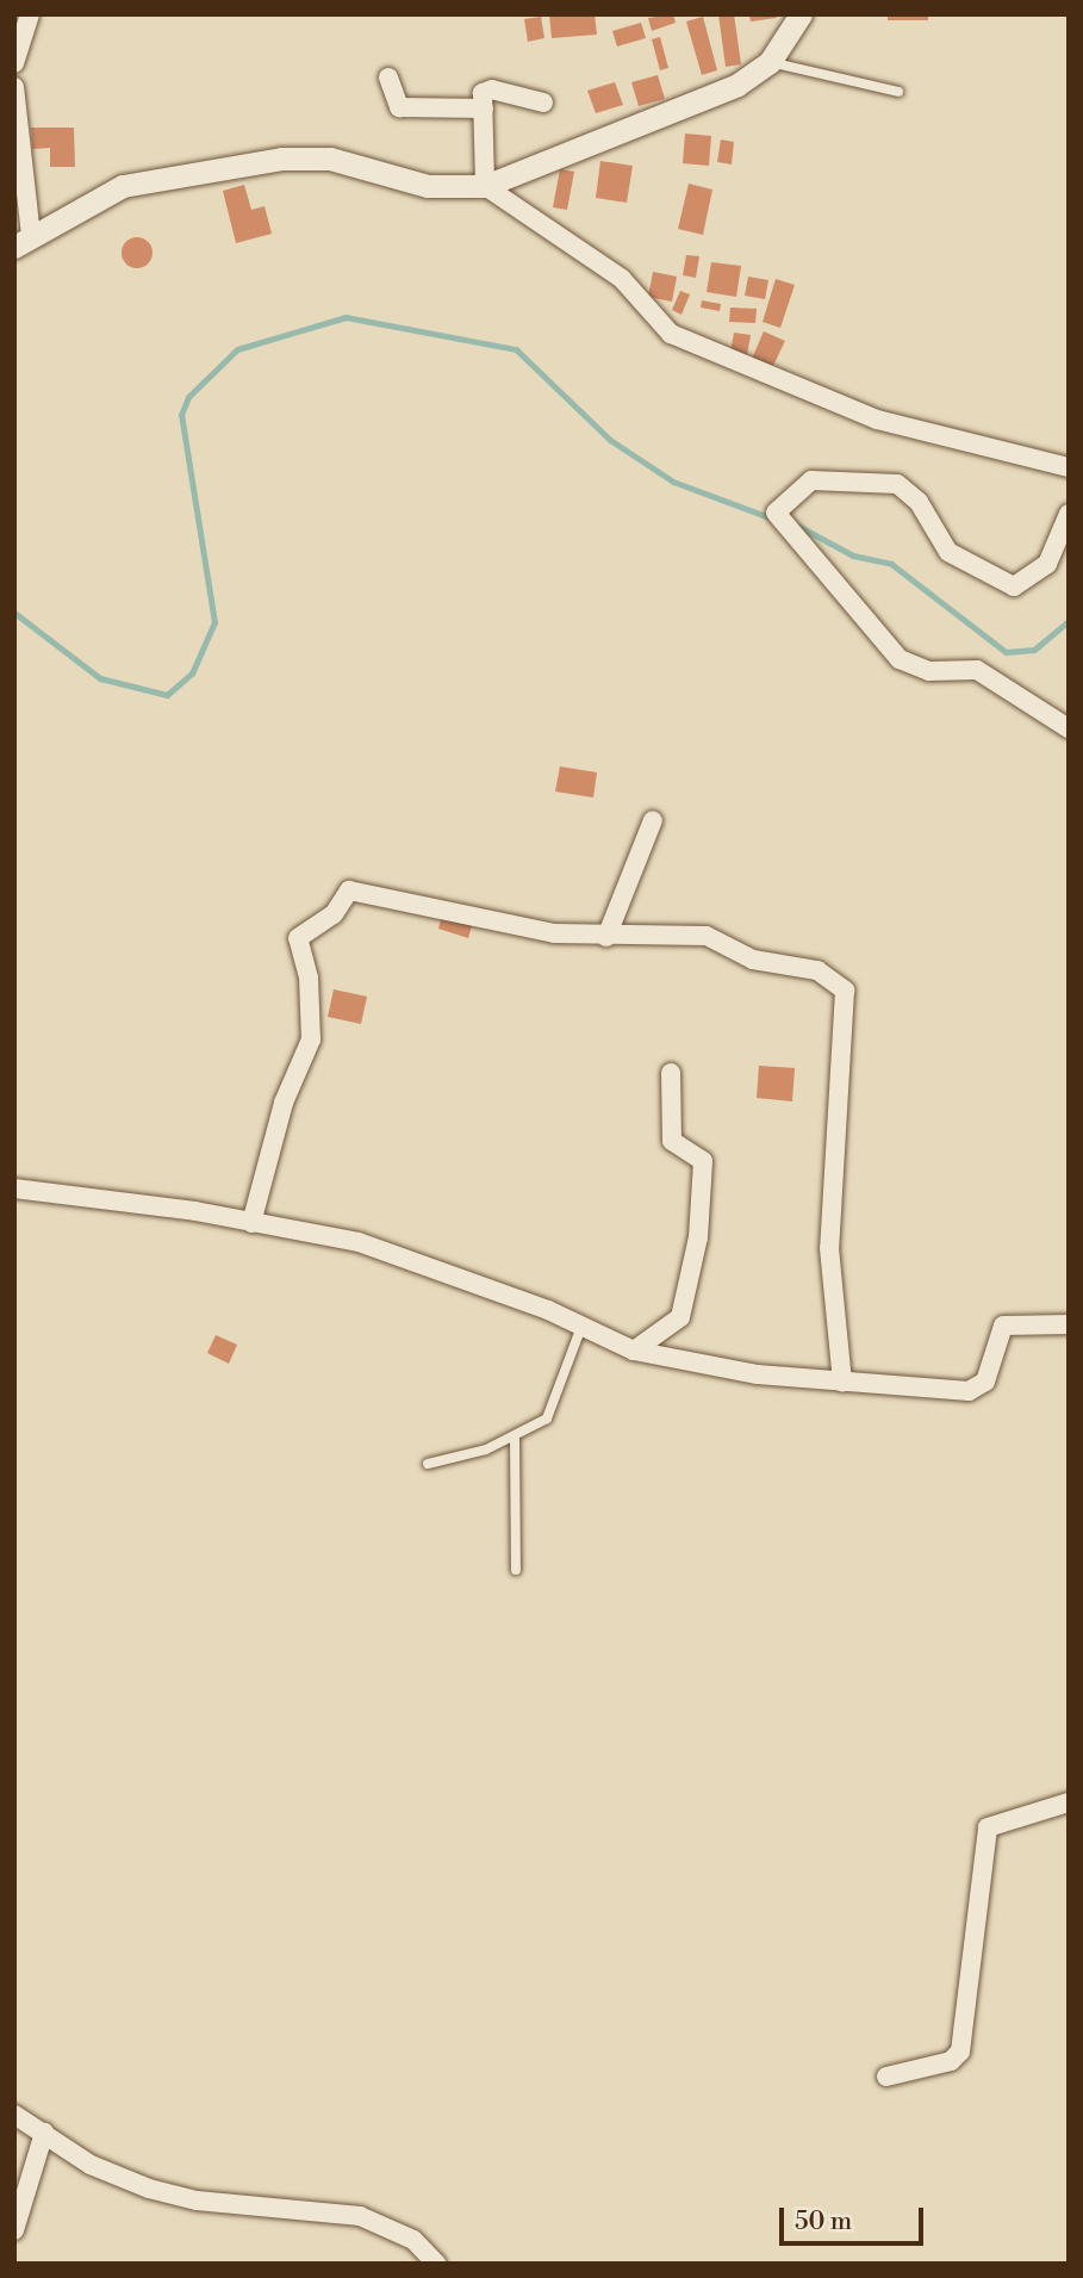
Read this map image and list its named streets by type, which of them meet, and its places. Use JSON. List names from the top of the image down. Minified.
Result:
{"scale_bar":"50 m"}
